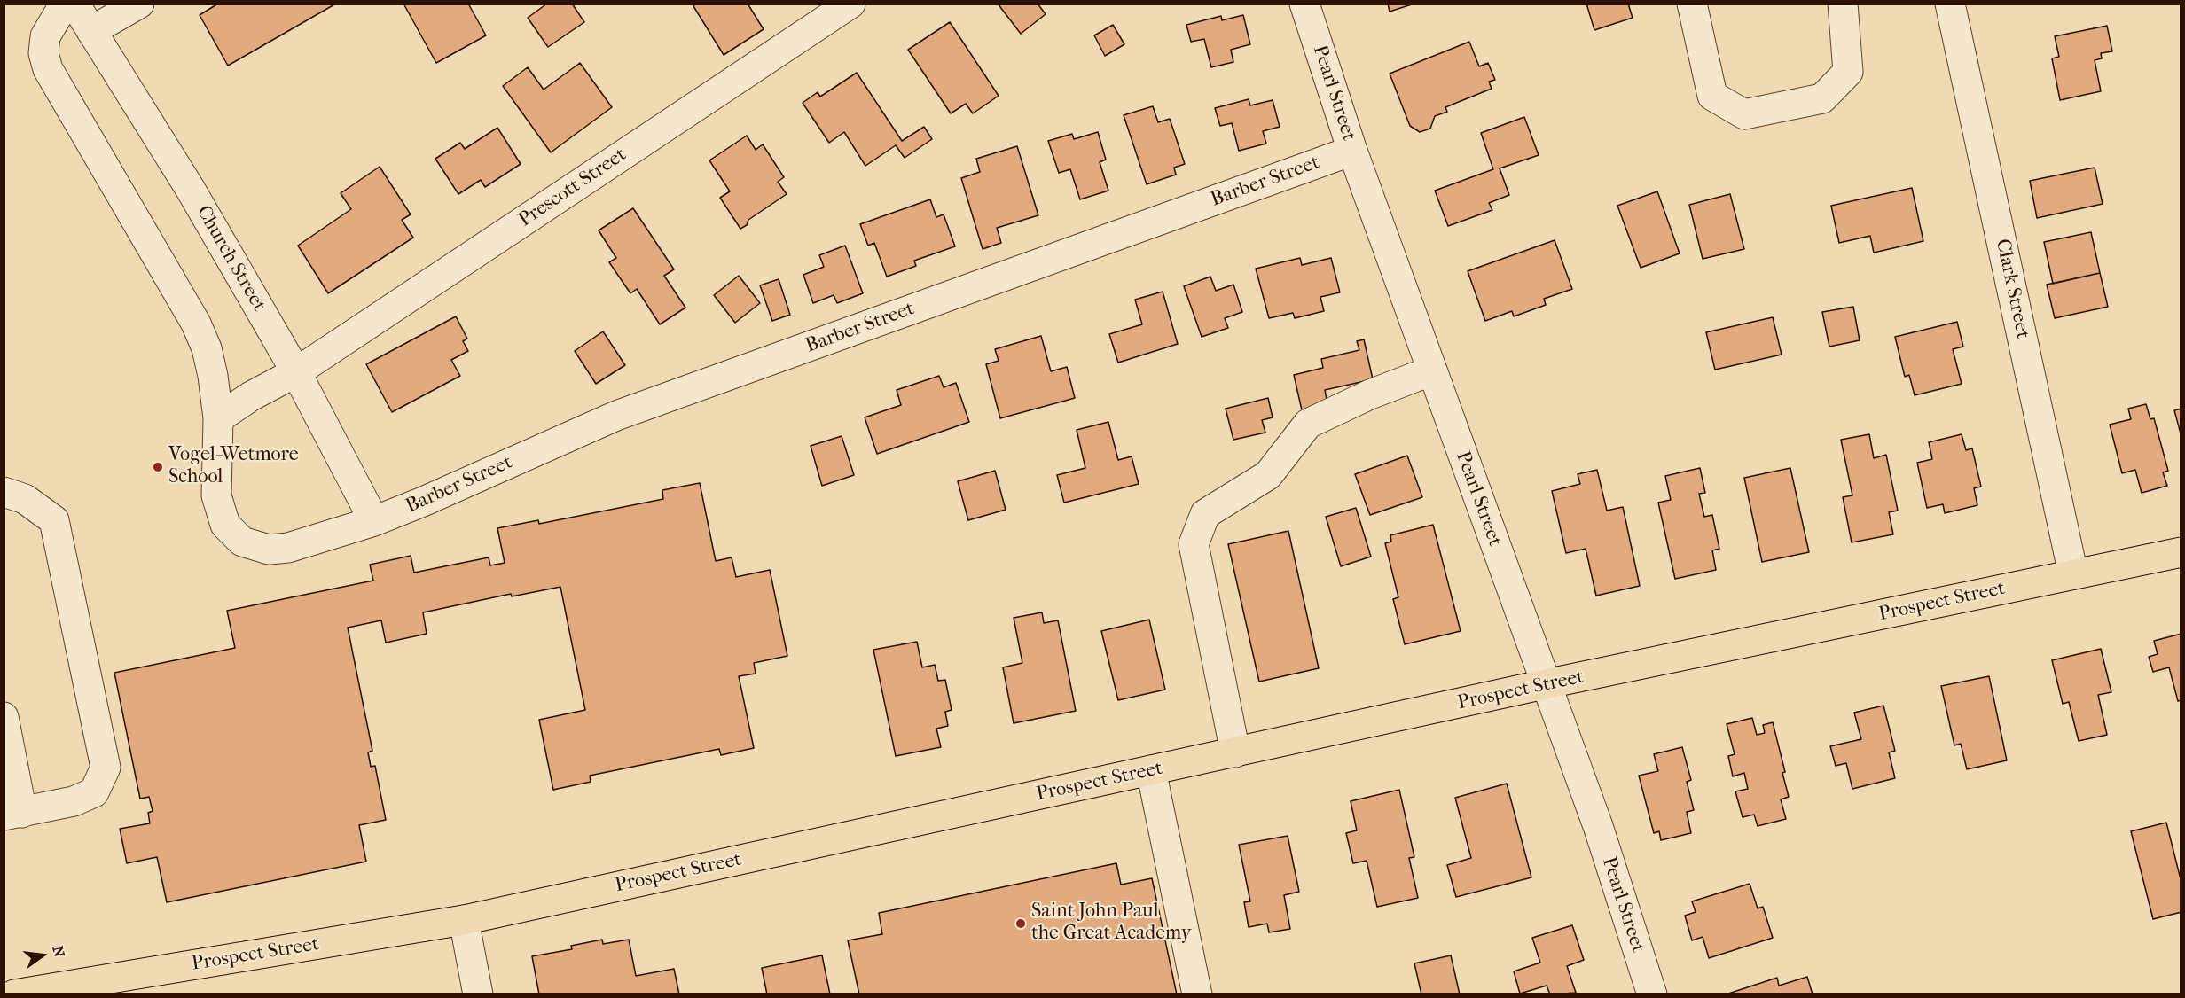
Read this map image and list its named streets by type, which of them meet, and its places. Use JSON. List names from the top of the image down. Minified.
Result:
{"streets":{"main road":["Prospect Street"],"street":["Pearl Street","Barber Street","Prescott Street","Church Street","Clark Street"]},"crossings":[["Pearl Street","Barber Street"],["Pearl Street","Prospect Street"],["Barber Street","Prescott Street"],["Barber Street","Church Street"],["Prescott Street","Church Street"],["Clark Street","Prospect Street"]],"places":["Vogel-Wetmore School","Saint John Paul the Great Academy"],"north":"right"}
